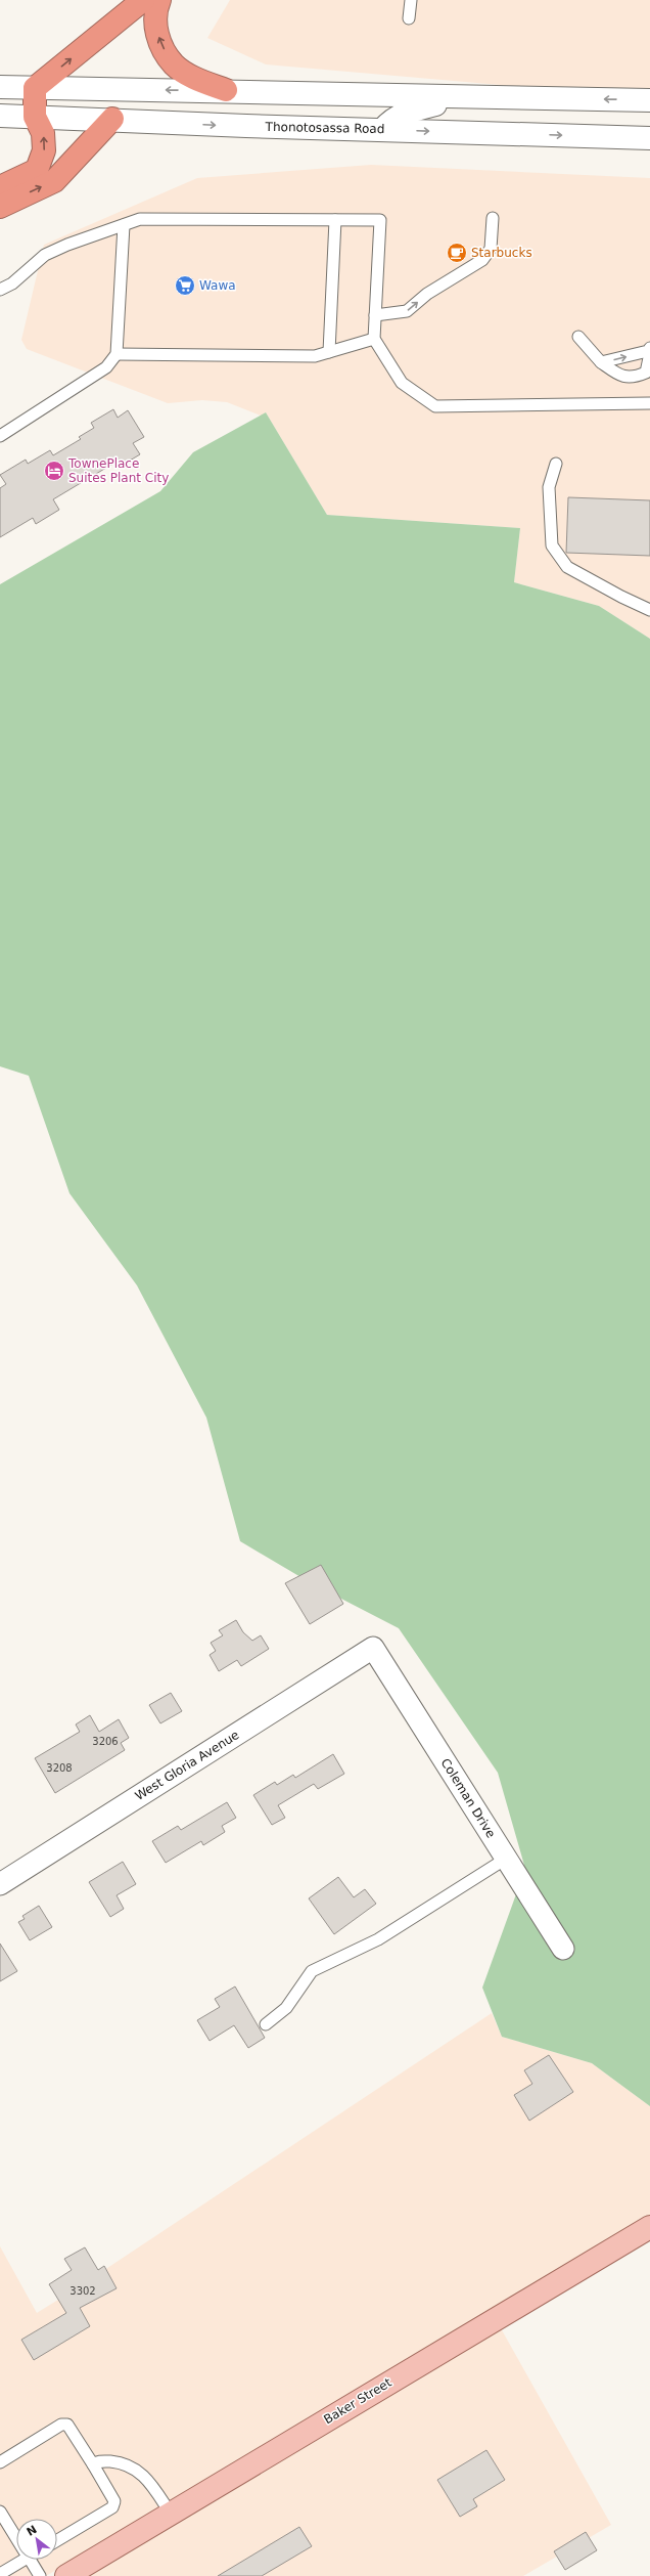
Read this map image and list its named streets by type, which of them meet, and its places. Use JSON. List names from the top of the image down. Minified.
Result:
{"streets":{"main road":["Thonotosassa Road","Baker Street"],"street":["West Gloria Avenue","Coleman Drive"]},"crossings":[["West Gloria Avenue","Coleman Drive"]],"places":{"cafe":["Starbucks"],"supermarket":["Wawa"],"hotel":["TownePlace Suites Plant City"]},"house_numbers":["3206","3208","3302"],"north":"top left"}
